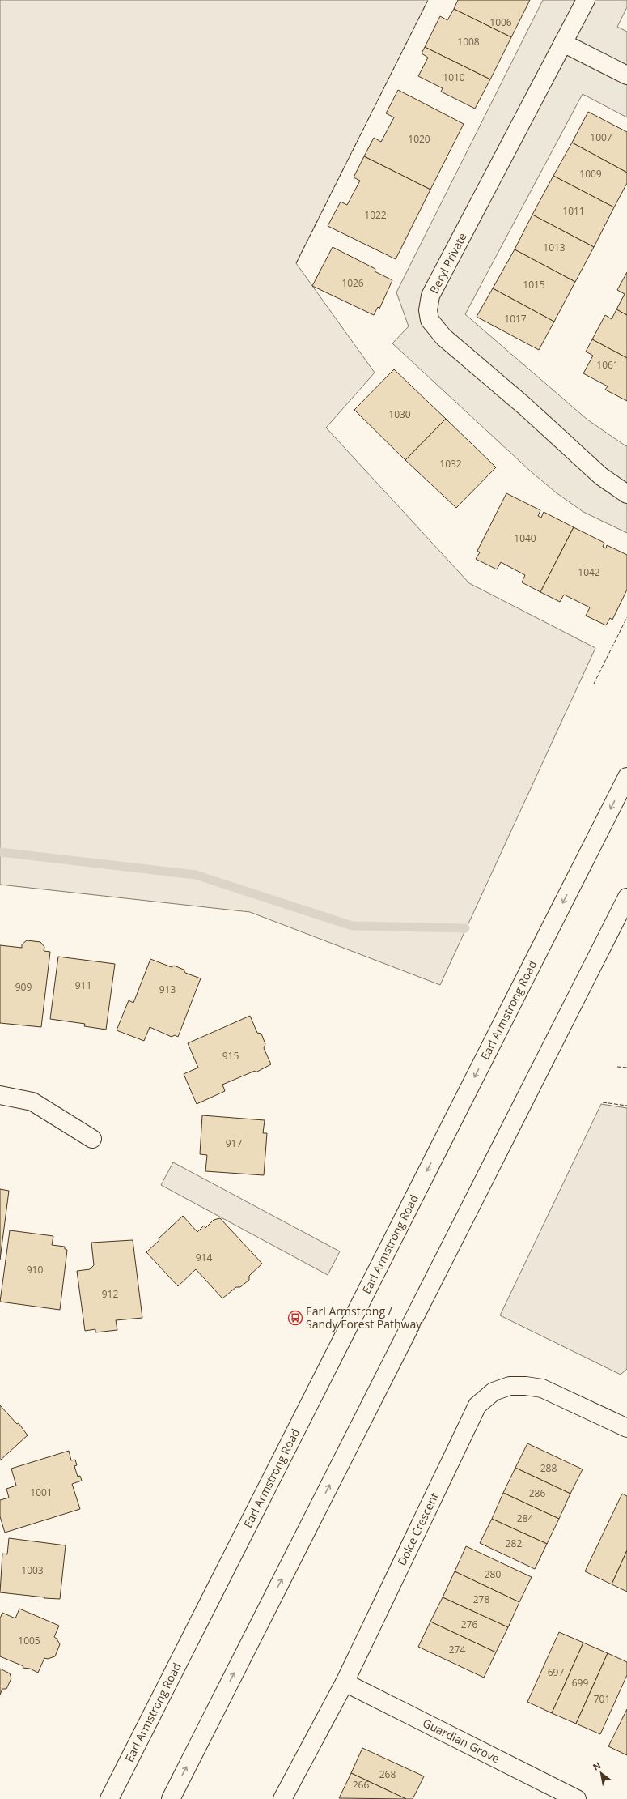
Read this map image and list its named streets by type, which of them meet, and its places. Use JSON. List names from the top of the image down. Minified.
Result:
{"streets":{"main road":["Beryl Private","Earl Armstrong Road","Dolce Crescent","Guardian Grove"]},"crossings":[["Dolce Crescent","Guardian Grove"]],"places":{"bus stop":["Earl Armstrong / Sandy Forest Pathway"]},"house_numbers":["1006","1008","1010","1007","1020","1009","1011","1022","1013","1026","1015","1017","1061","1030","1032","1040","1042","911","909","913","915","917","914","910","912","288","1001","286","284","282","1003","280","278","276","1005","274","697","699","701","268","266"],"north":"top left"}
